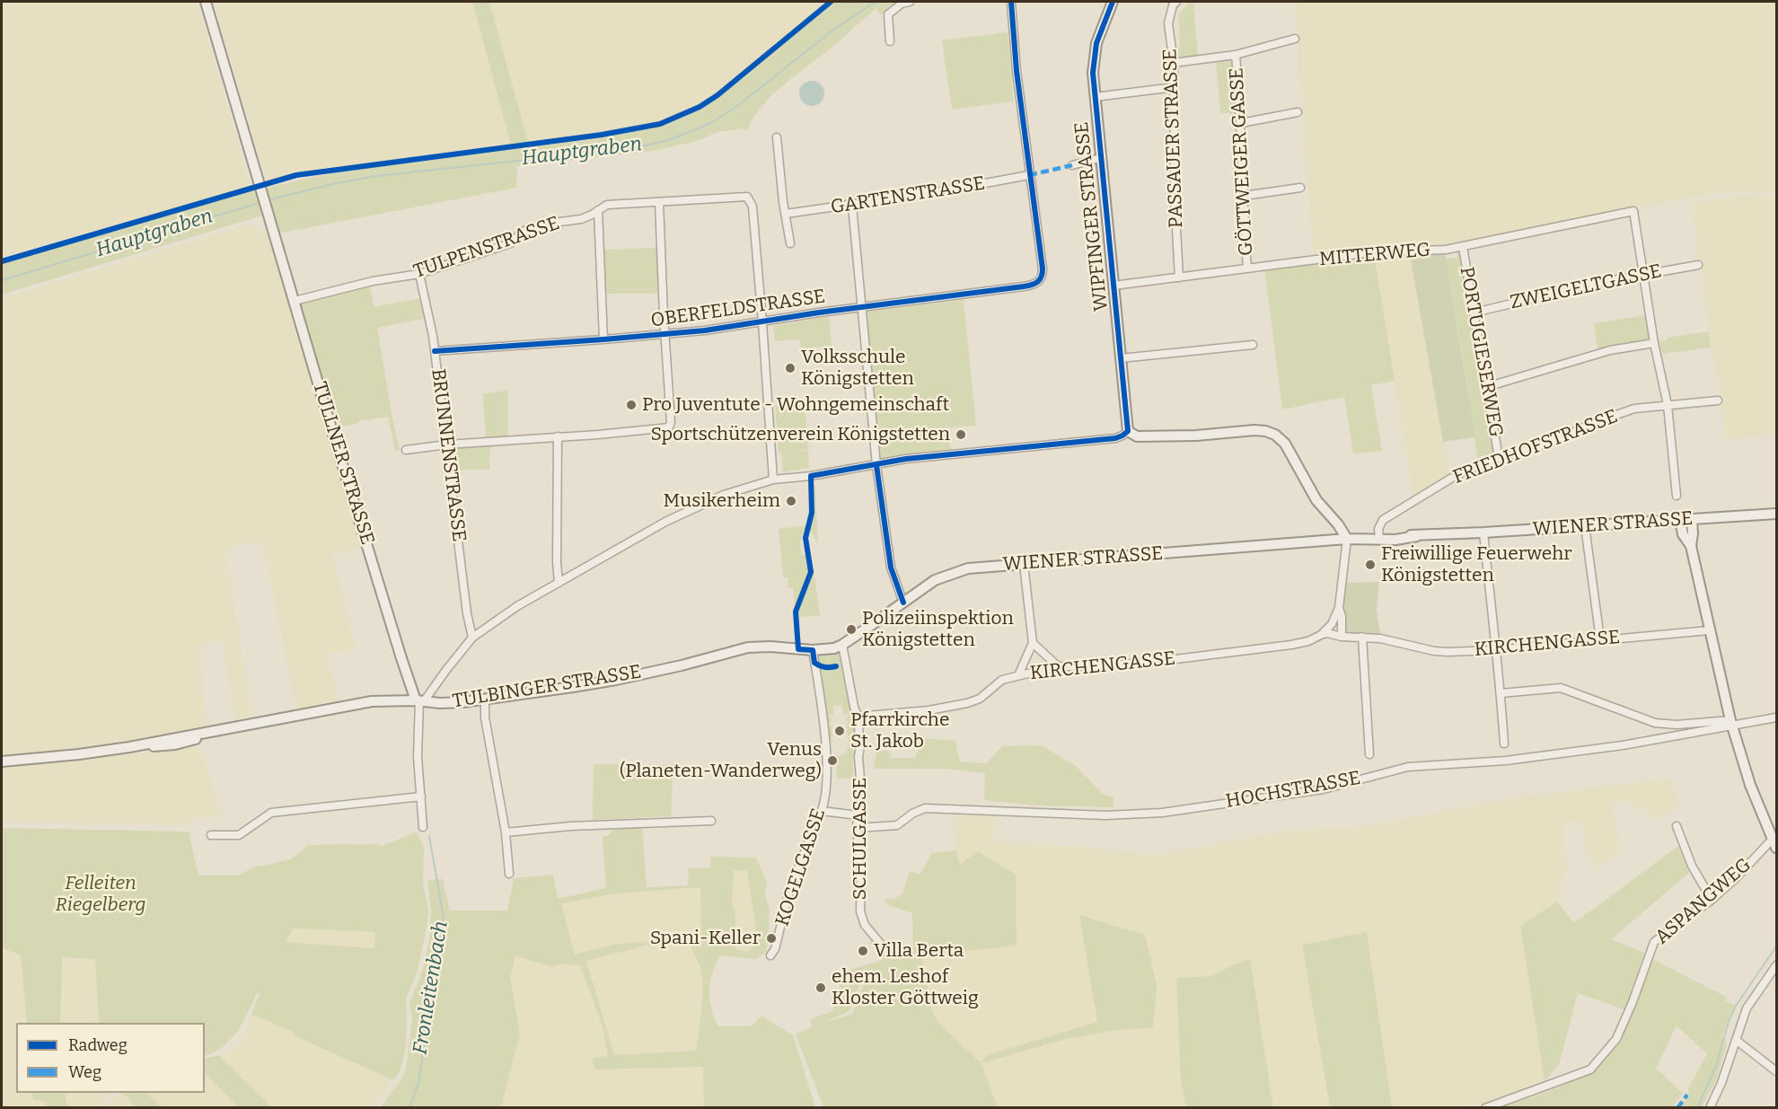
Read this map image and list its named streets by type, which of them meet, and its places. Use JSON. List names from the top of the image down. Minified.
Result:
{"streets":{"main road":["WIPFINGER STRASSE","TULLNER STRASSE","WIENER STRASSE","TULBINGER STRASSE"],"street":["PASSAUER STRASSE","GÖTTWEIGER GASSE","GARTENSTRASSE","TULPENSTRASSE","MITTERWEG","ZWEIGELTGASSE","OBERFELDSTRASSE","PORTUGIESERWEG","FRIEDHOFSTRASSE","BRUNNENSTRASSE","KIRCHENGASSE","HOCHSTRASSE","SCHULGASSE","KOGELGASSE","ASPANGWEG"]},"crossings":[["PASSAUER STRASSE","MITTERWEG"],["GÖTTWEIGER GASSE","MITTERWEG"],["GARTENSTRASSE","OBERFELDSTRASSE"],["WIPFINGER STRASSE","MITTERWEG"],["TULPENSTRASSE","OBERFELDSTRASSE"],["TULPENSTRASSE","BRUNNENSTRASSE"],["TULPENSTRASSE","TULLNER STRASSE"],["MITTERWEG","ZWEIGELTGASSE"],["MITTERWEG","PORTUGIESERWEG"],["ZWEIGELTGASSE","PORTUGIESERWEG"],["OBERFELDSTRASSE","BRUNNENSTRASSE"],["PORTUGIESERWEG","FRIEDHOFSTRASSE"],["FRIEDHOFSTRASSE","WIENER STRASSE"],["TULLNER STRASSE","TULBINGER STRASSE"],["WIENER STRASSE","TULBINGER STRASSE"],["WIENER STRASSE","SCHULGASSE"],["KIRCHENGASSE","SCHULGASSE"],["TULBINGER STRASSE","SCHULGASSE"],["TULBINGER STRASSE","KOGELGASSE"],["HOCHSTRASSE","SCHULGASSE"]],"water":["Hauptgraben","Fronleitenbach"],"parks":["Felleiten Riegelberg"],"places":["Volksschule Königstetten","Pro Juventute - Wohngemeinschaft","Sportschützenverein Königstetten","Musikerheim","Freiwillige Feuerwehr Königstetten","Polizeiinspektion Königstetten","Pfarrkirche St. Jakob","Venus (Planeten-Wanderweg)","Spani-Keller","Villa Berta","ehem. Leshof Kloster Göttweig"],"legend":["Radweg","Weg"]}
